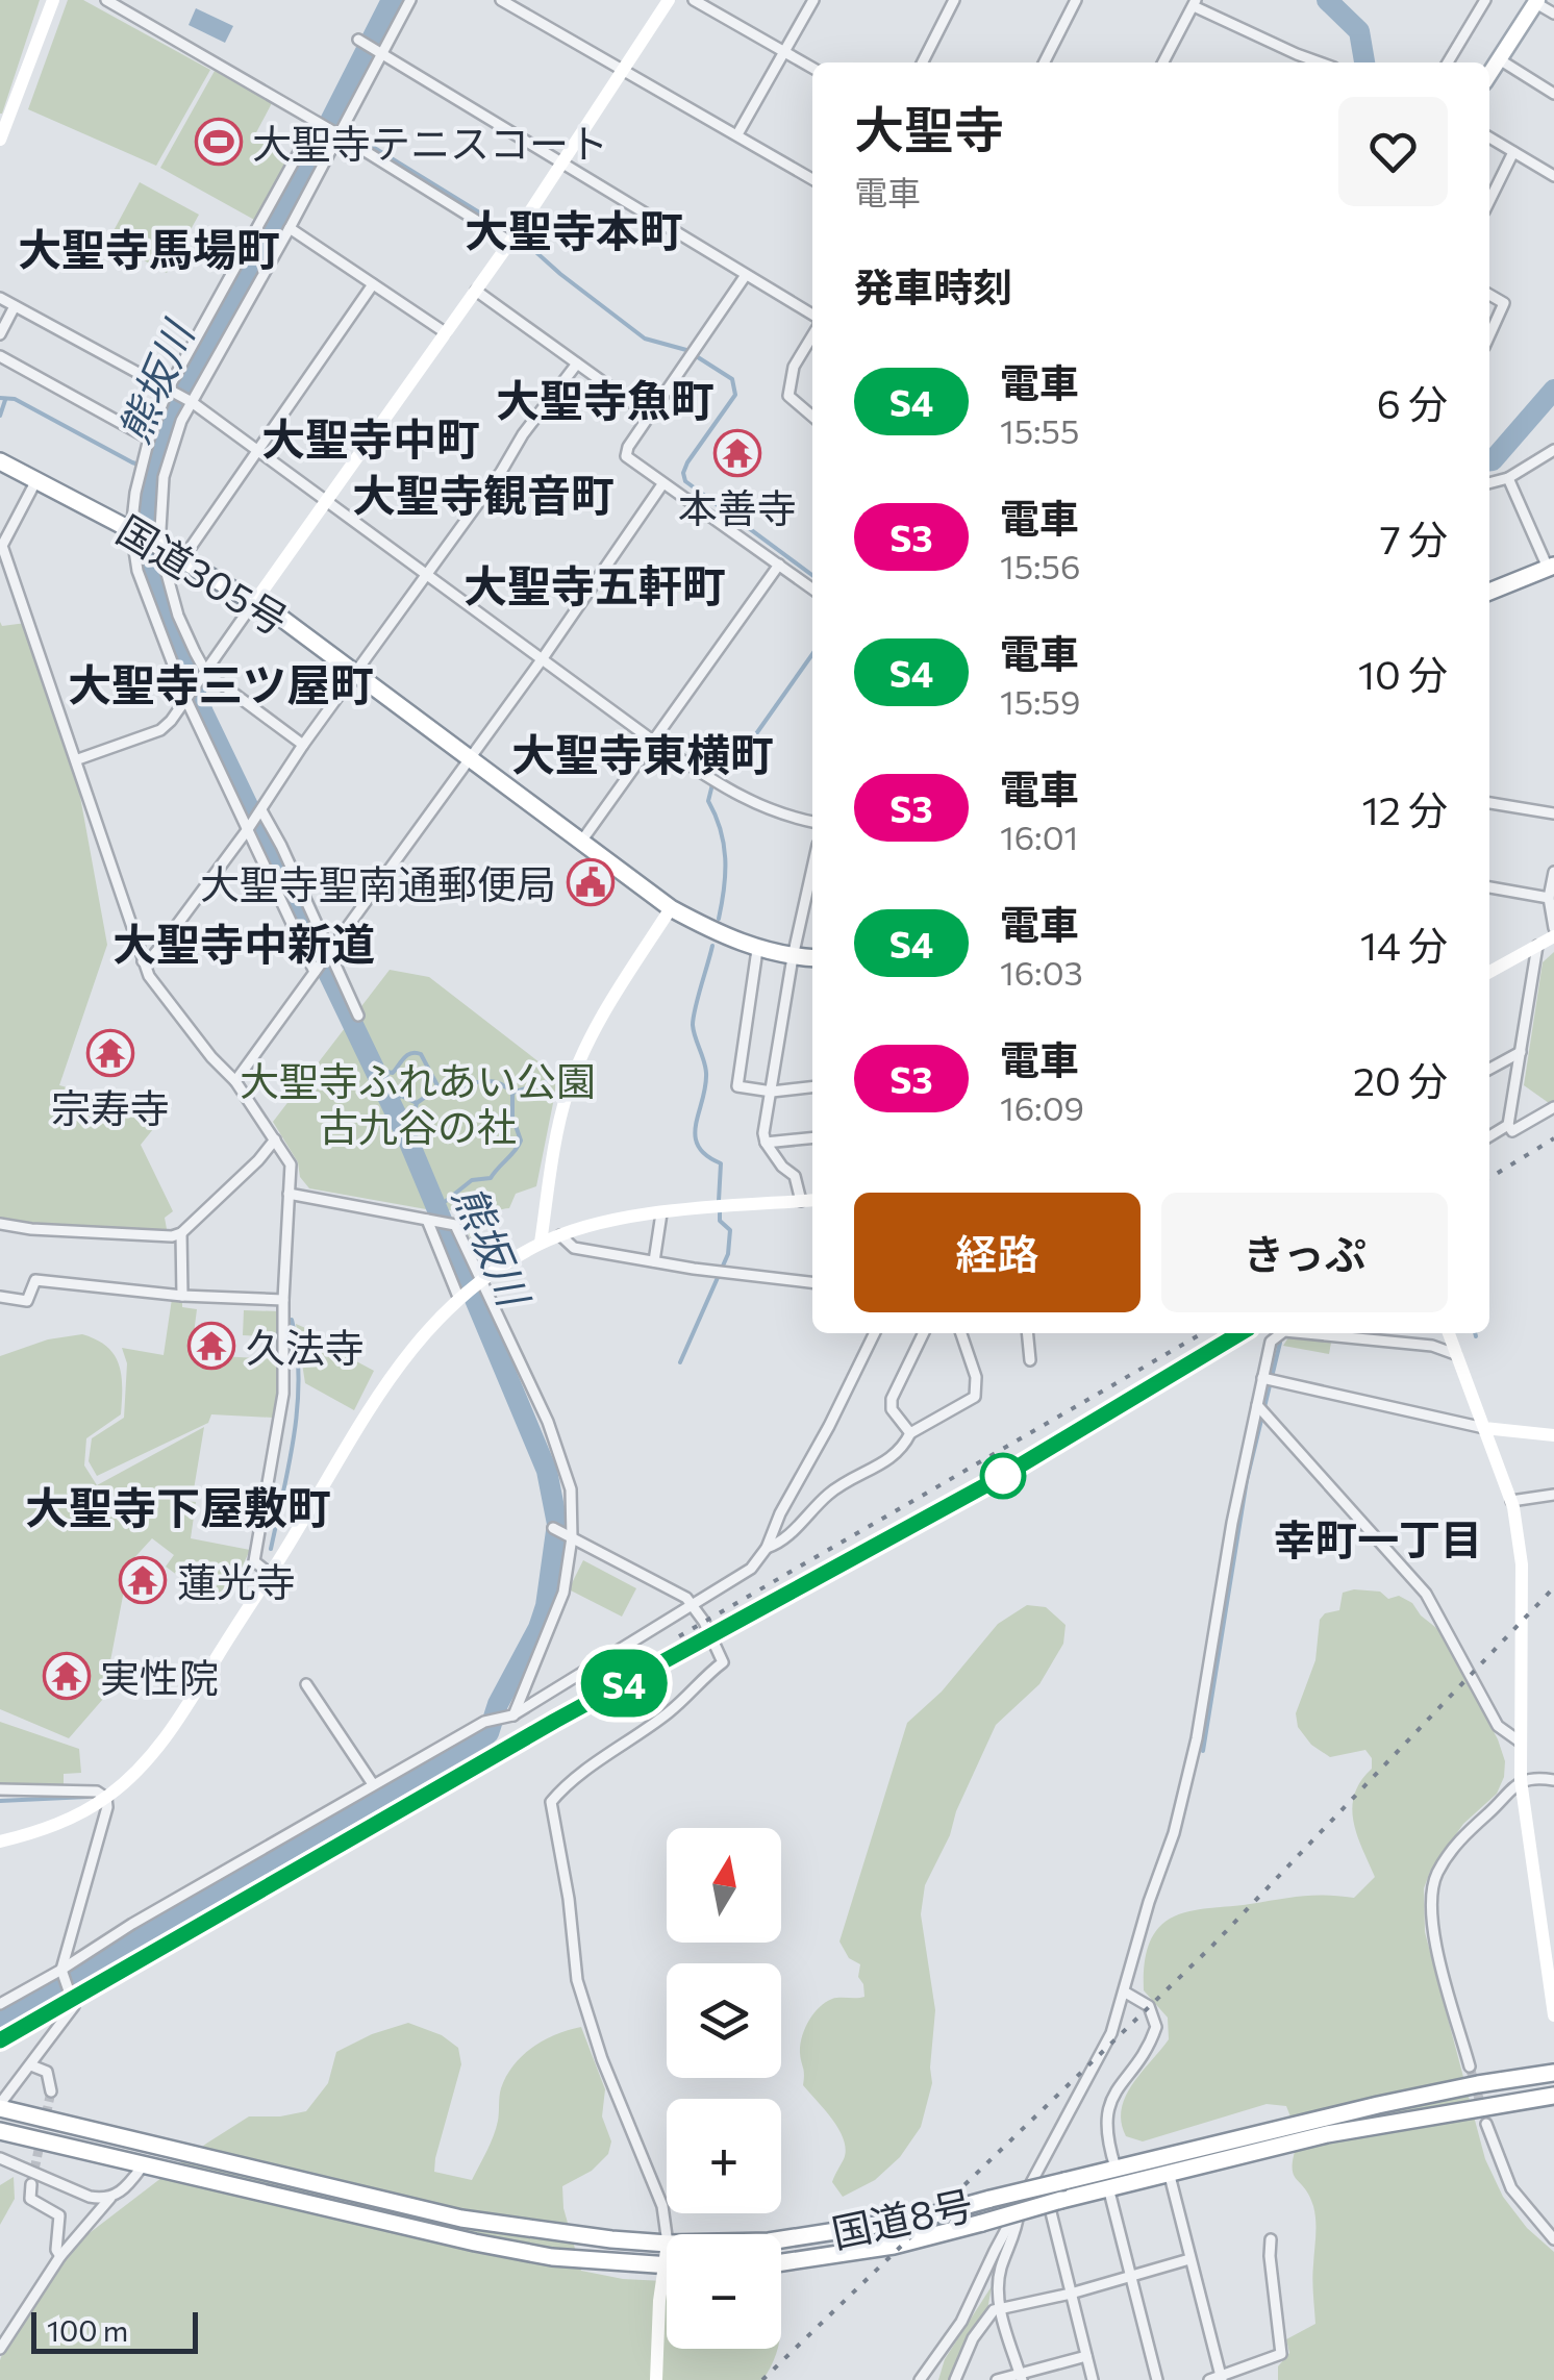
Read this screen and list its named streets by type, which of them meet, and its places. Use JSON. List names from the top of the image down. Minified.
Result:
{"streets":{"highway":["国道305号","国道8号"]},"districts":["大聖寺本町","大聖寺馬場町","大聖寺魚町","大聖寺中町","大聖寺観音町","大聖寺五軒町","大聖寺三ツ屋町","大聖寺東横町","大聖寺中新道","大聖寺下屋敷町","幸町一丁目"],"water":["熊坂川"],"parks":["大聖寺ふれあい公園 古九谷の社"],"places":{"sports":["大聖寺テニスコート"],"temple":["本善寺","宗寿寺","久法寺","蓮光寺","実性院"],"public building":["大聖寺聖南通郵便局"]},"scale_bar":"100 m","north":"top","page":{"on_map":"S4","heading":[["大聖寺","電車"],"発車時刻"],"list":[{"mark":"S4","name":"電車","note":"15:55","value":"6 分"},{"mark":"S3","name":"電車","note":"15:56","value":"7 分"},{"mark":"S4","name":"電車","note":"15:59","value":"10 分"},{"mark":"S3","name":"電車","note":"16:01","value":"12 分"},{"mark":"S4","name":"電車","note":"16:03","value":"14 分"},{"mark":"S3","name":"電車","note":"16:09","value":"20 分"}],"buttons":["経路","きっぷ"],"map_buttons":["+","−"],"scale":"100 m"}}
